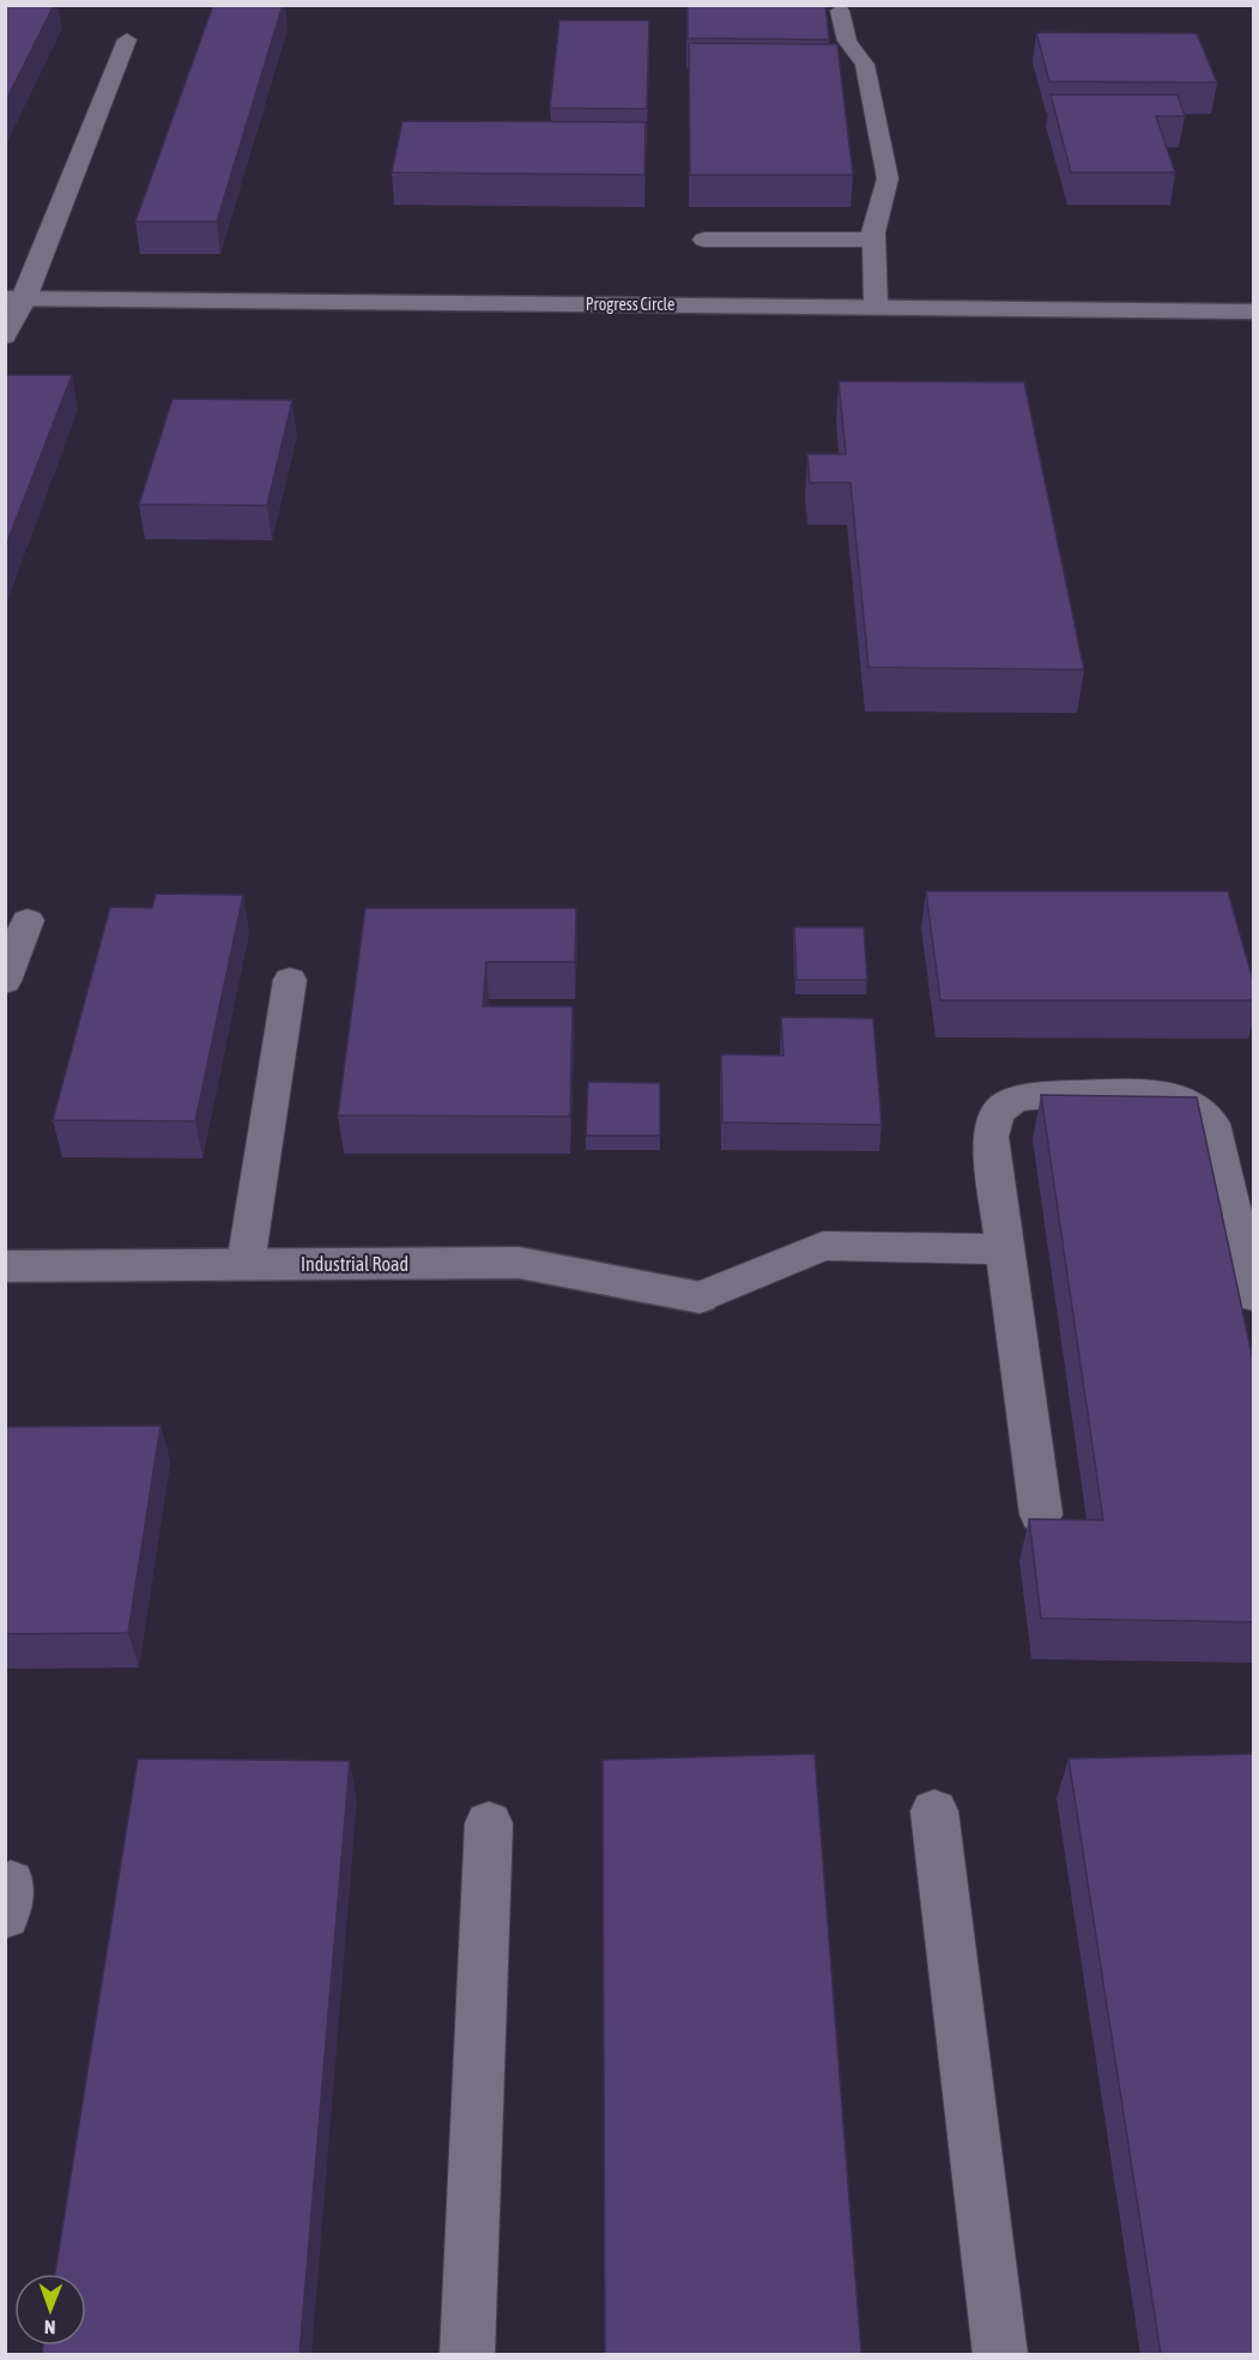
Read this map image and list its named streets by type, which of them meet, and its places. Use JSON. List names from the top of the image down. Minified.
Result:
{"streets":{"street":["Progress Circle","Industrial Road"]},"north":"bottom"}
